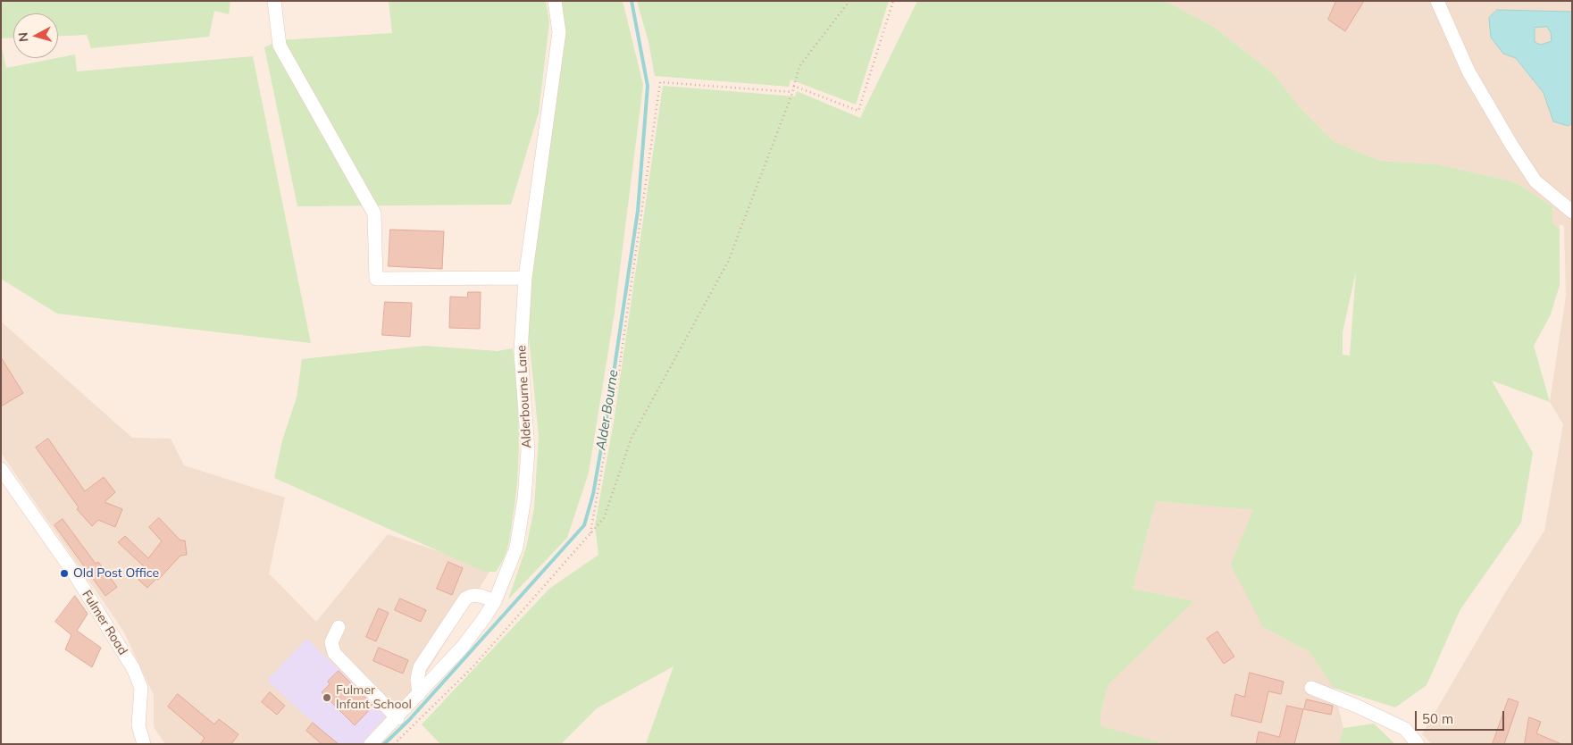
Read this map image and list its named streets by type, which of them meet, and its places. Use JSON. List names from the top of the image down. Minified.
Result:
{"streets":{"street":["Alderbourne Lane","Fulmer Road"]},"water":["Alder Bourne"],"places":["Old Post Office","Fulmer Infant School"],"scale_bar":"50 m","north":"left"}
